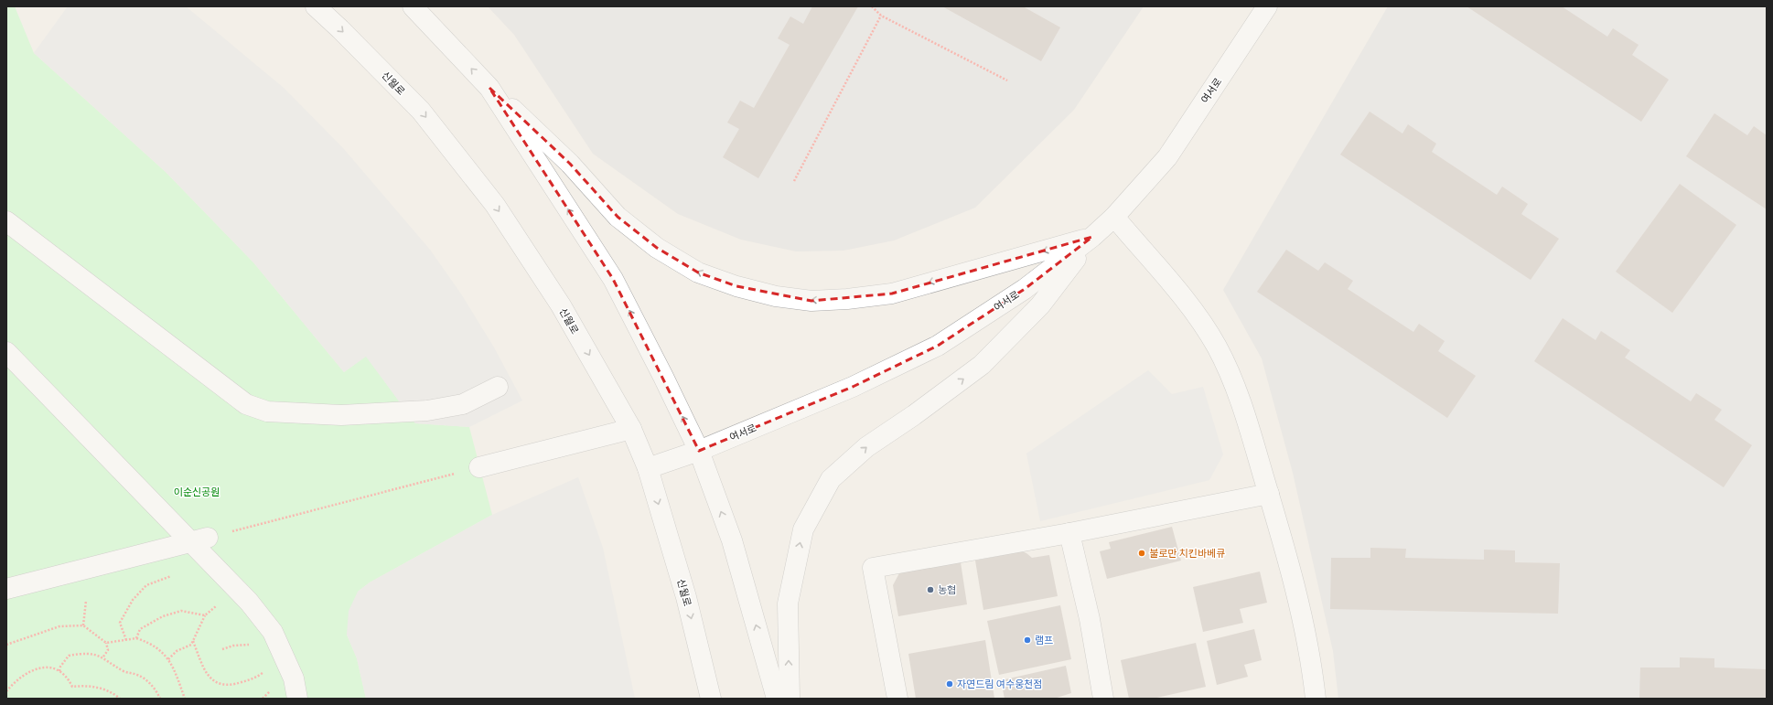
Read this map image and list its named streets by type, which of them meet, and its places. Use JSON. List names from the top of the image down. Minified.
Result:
{"streets":{"street":["신월로","여서로"]},"crossings":[["신월로","여서로"]],"parks":["이순신공원"],"places":["불로만 치킨바베큐","농협","램프","자연드림 여수웅천점"]}
